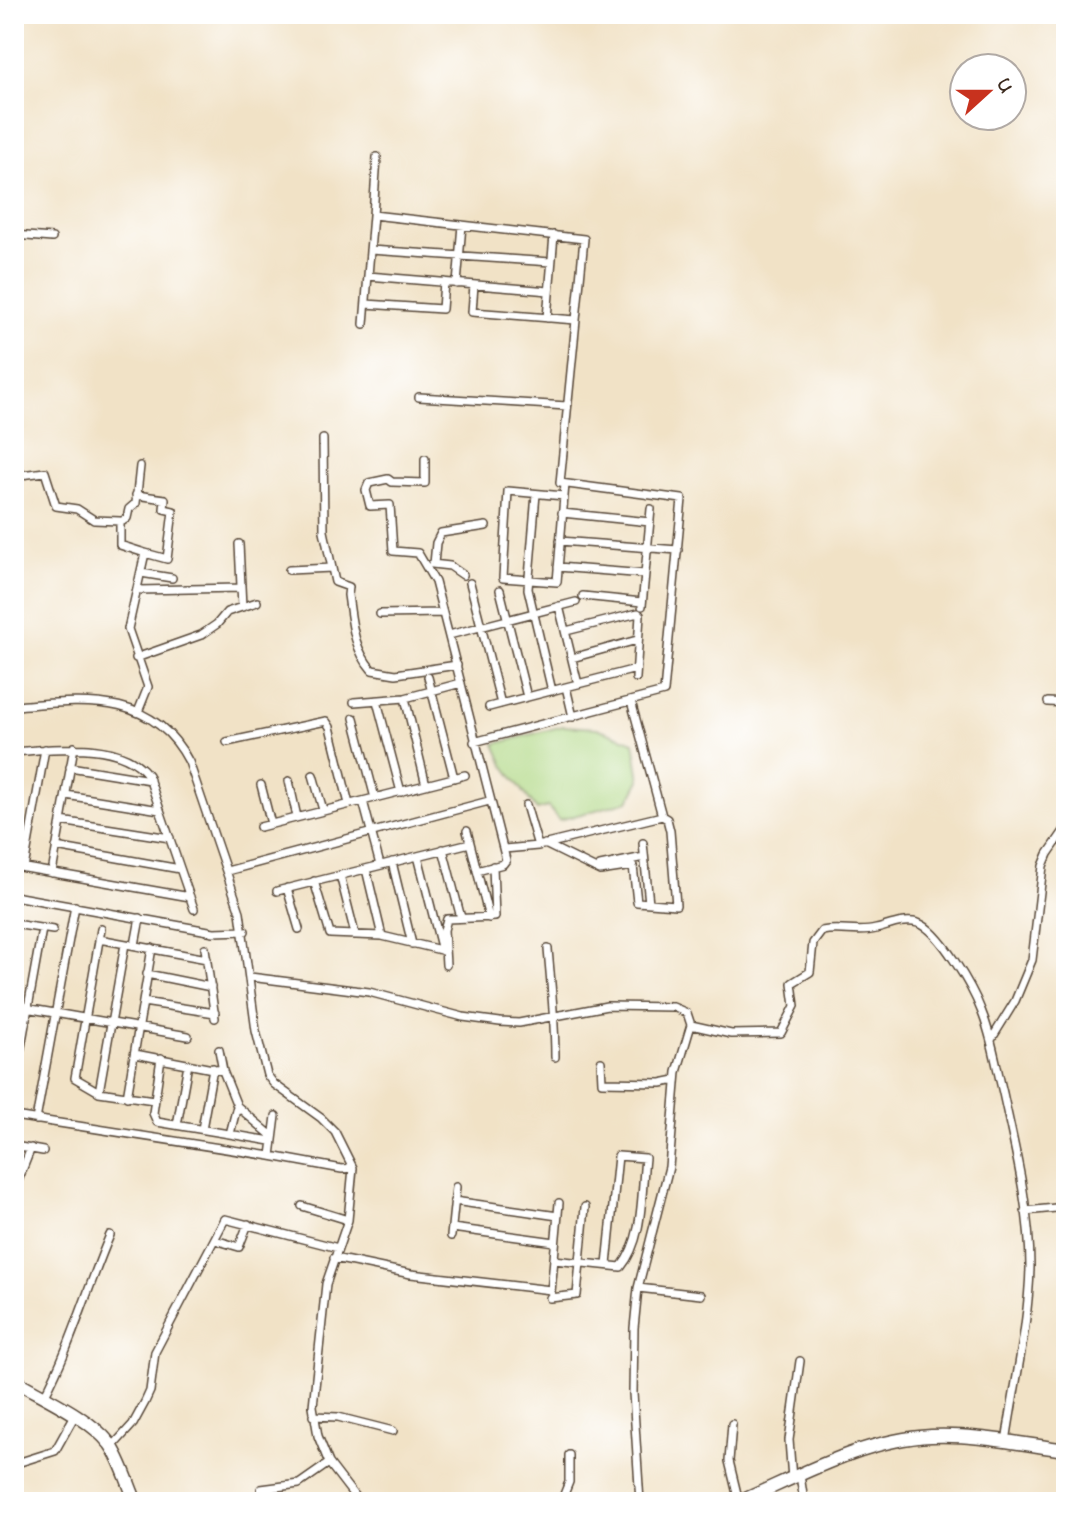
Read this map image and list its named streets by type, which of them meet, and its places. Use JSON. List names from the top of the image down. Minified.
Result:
{"north":"right"}
